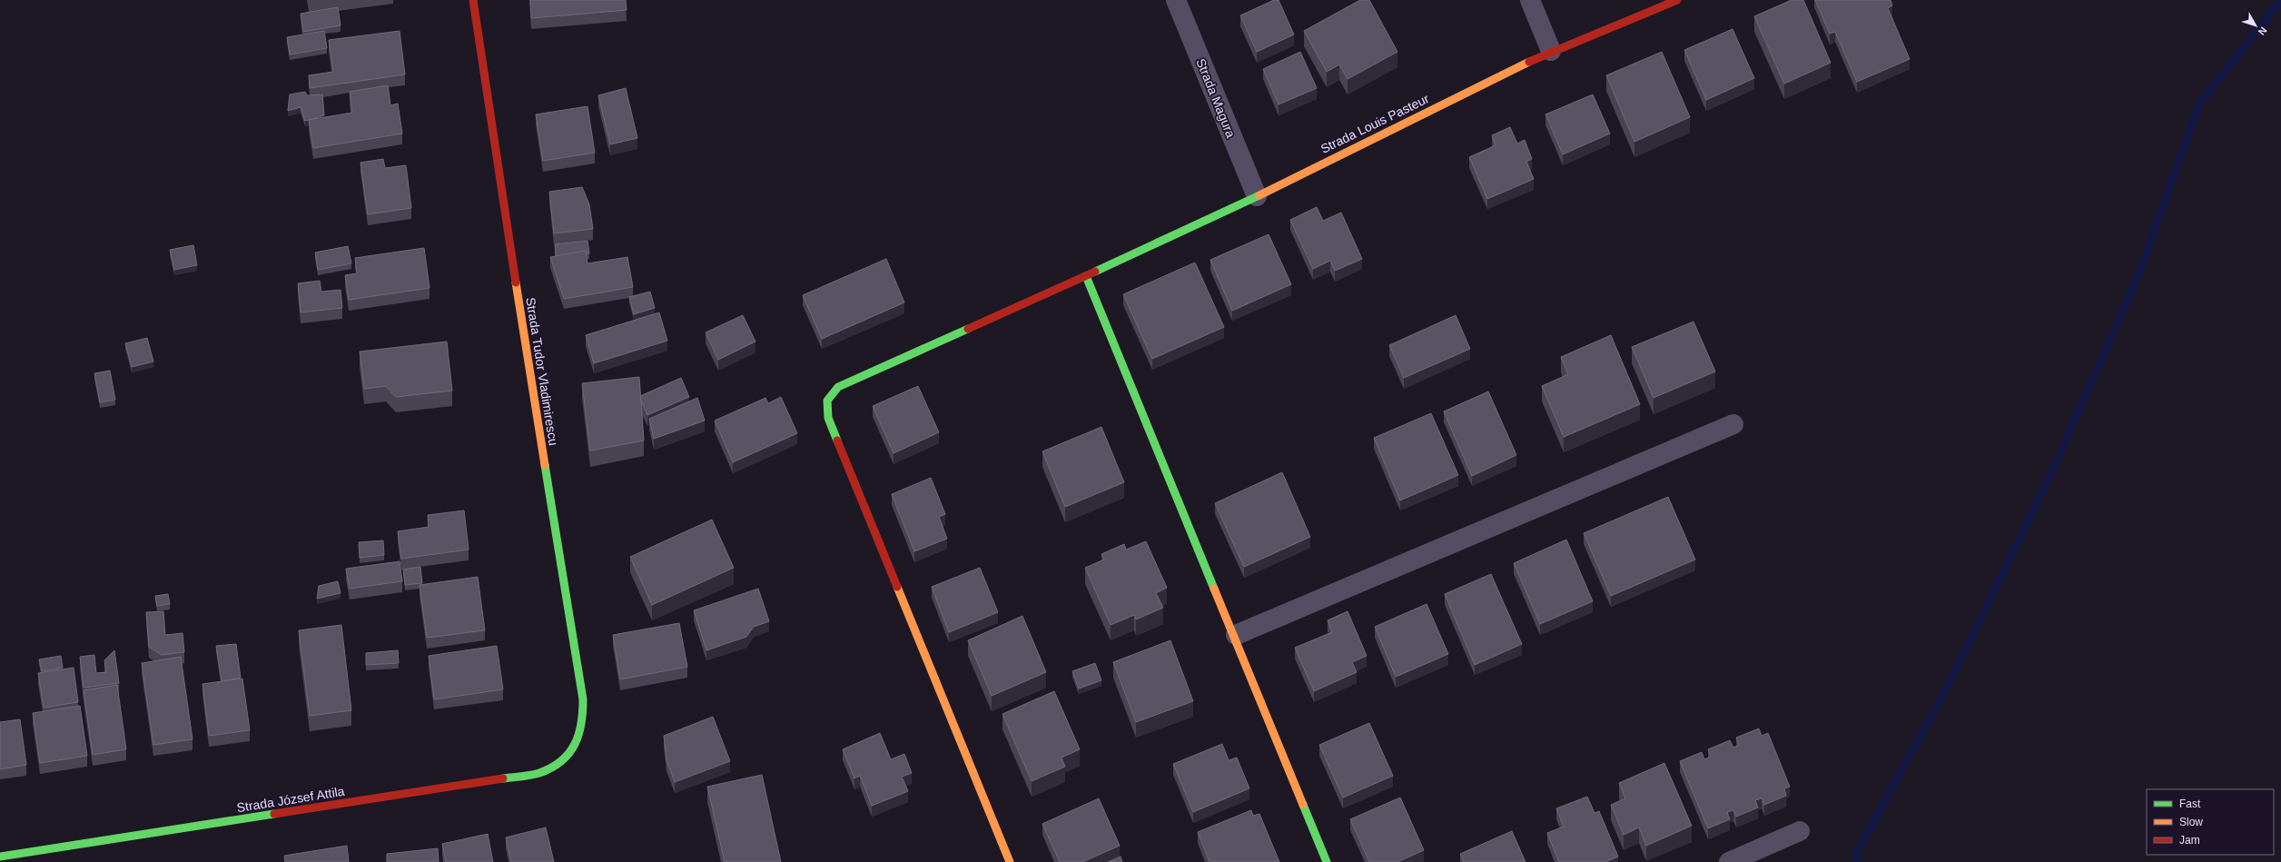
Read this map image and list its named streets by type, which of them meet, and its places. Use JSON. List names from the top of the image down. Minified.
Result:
{"streets":{"street":["Strada Magura","Strada Louis Pasteur","Strada Tudor Vladimirescu","Strada József Attila"]},"crossings":[["Strada Magura","Strada Louis Pasteur"],["Strada Tudor Vladimirescu","Strada József Attila"]],"legend":["Fast","Slow","Jam"],"north":"bottom right"}
